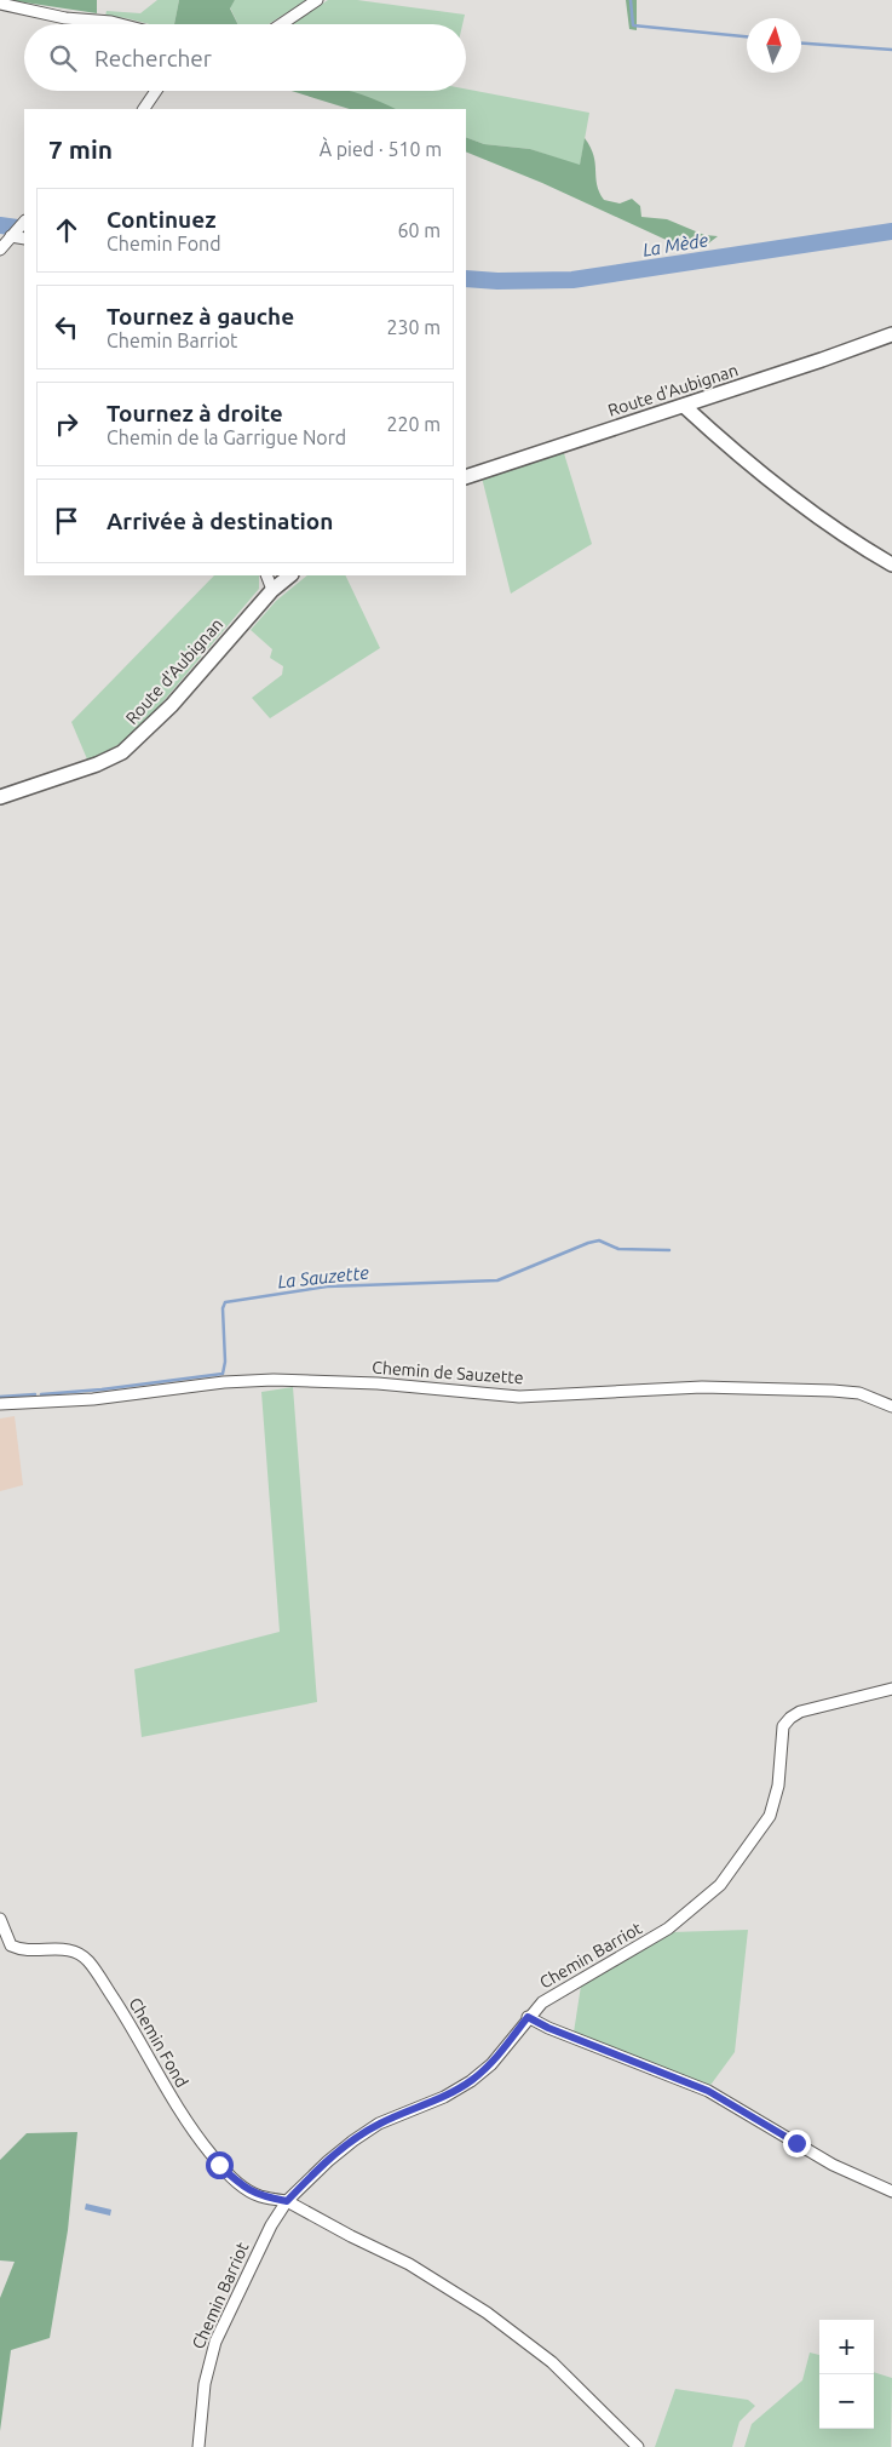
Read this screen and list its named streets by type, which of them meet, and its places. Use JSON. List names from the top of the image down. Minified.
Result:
{"streets":{"street":["Route d'Aubignan","Chemin de Sauzette","Chemin Barriot","Chemin Fond"]},"crossings":[["Chemin Barriot","Chemin Fond"]],"water":["La Mède","La Sauzette"],"north":"top","page":{"search":"Rechercher","heading":["7 min","À pied · 510 m"],"list":[["Continuez","Chemin Fond","60 m"],["Tournez à gauche","Chemin Barriot","230 m"],["Tournez à droite","Chemin de la Garrigue Nord","220 m"],"Arrivée à destination"],"map_buttons":["+","−"]}}
